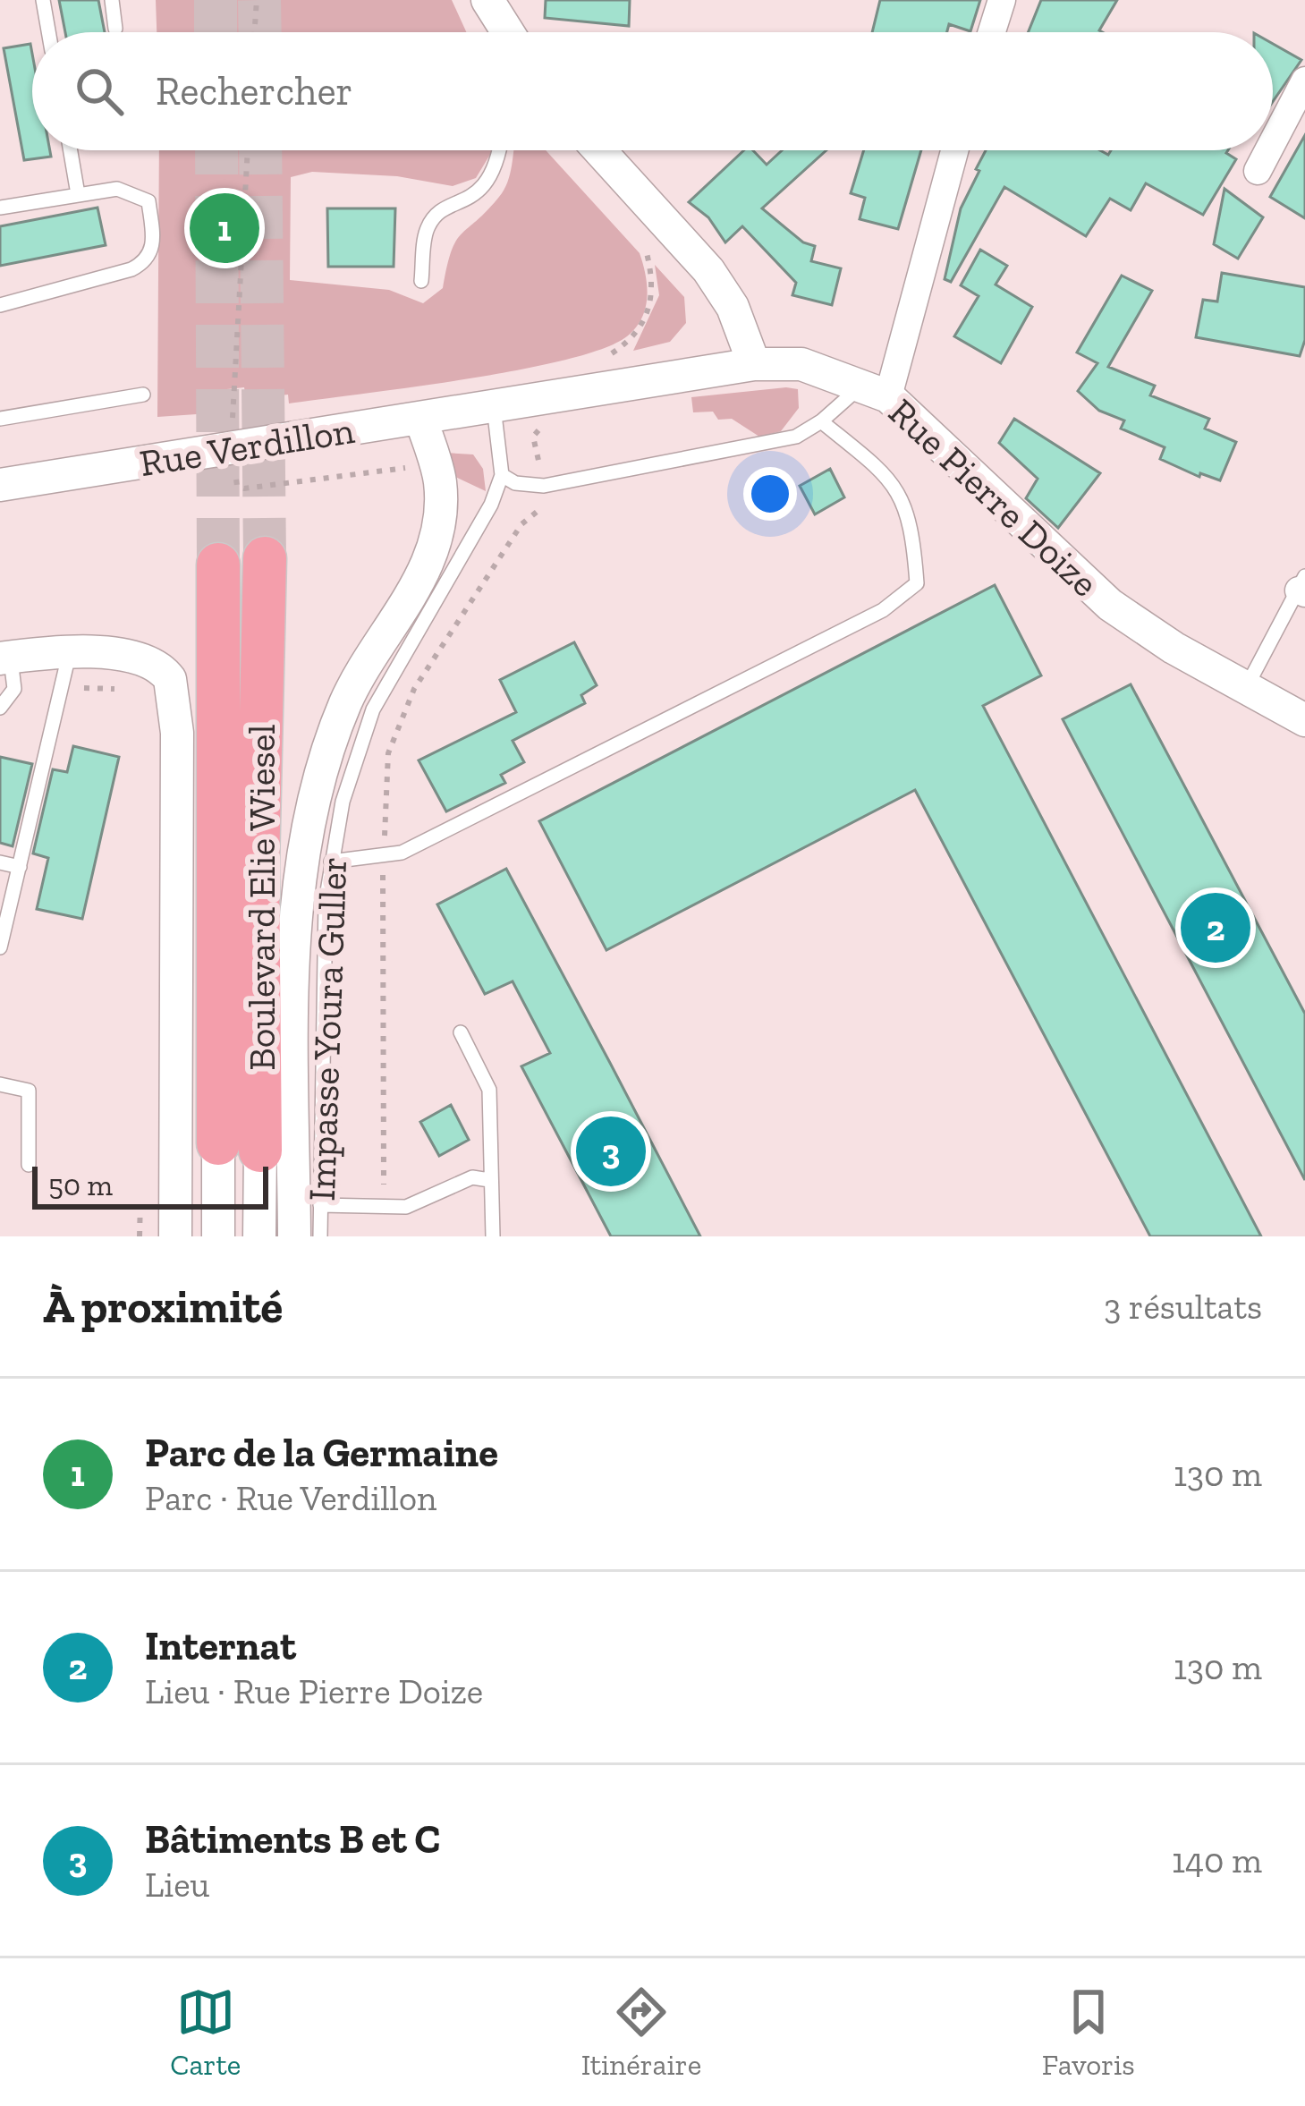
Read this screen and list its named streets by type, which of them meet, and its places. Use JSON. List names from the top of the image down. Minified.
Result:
{"streets":{"highway":["Boulevard Elie Wiesel"],"street":["Rue Verdillon","Rue Pierre Doize"],"lane":["Impasse Youra Guller"]},"crossings":[["Rue Verdillon","Rue Pierre Doize"]],"scale_bar":"50 m","page":{"search":"Rechercher","pins":["1","2","3"],"scale":"50 m","heading":["À proximité","3 résultats"],"list":[{"mark":"1","name":"Parc de la Germaine","note":"Parc · Rue Verdillon","value":"130 m"},{"mark":"2","name":"Internat","note":"Lieu · Rue Pierre Doize","value":"130 m"},{"mark":"3","name":"Bâtiments B et C","note":"Lieu","value":"140 m"}],"nav":["Carte","Itinéraire","Favoris"]}}
